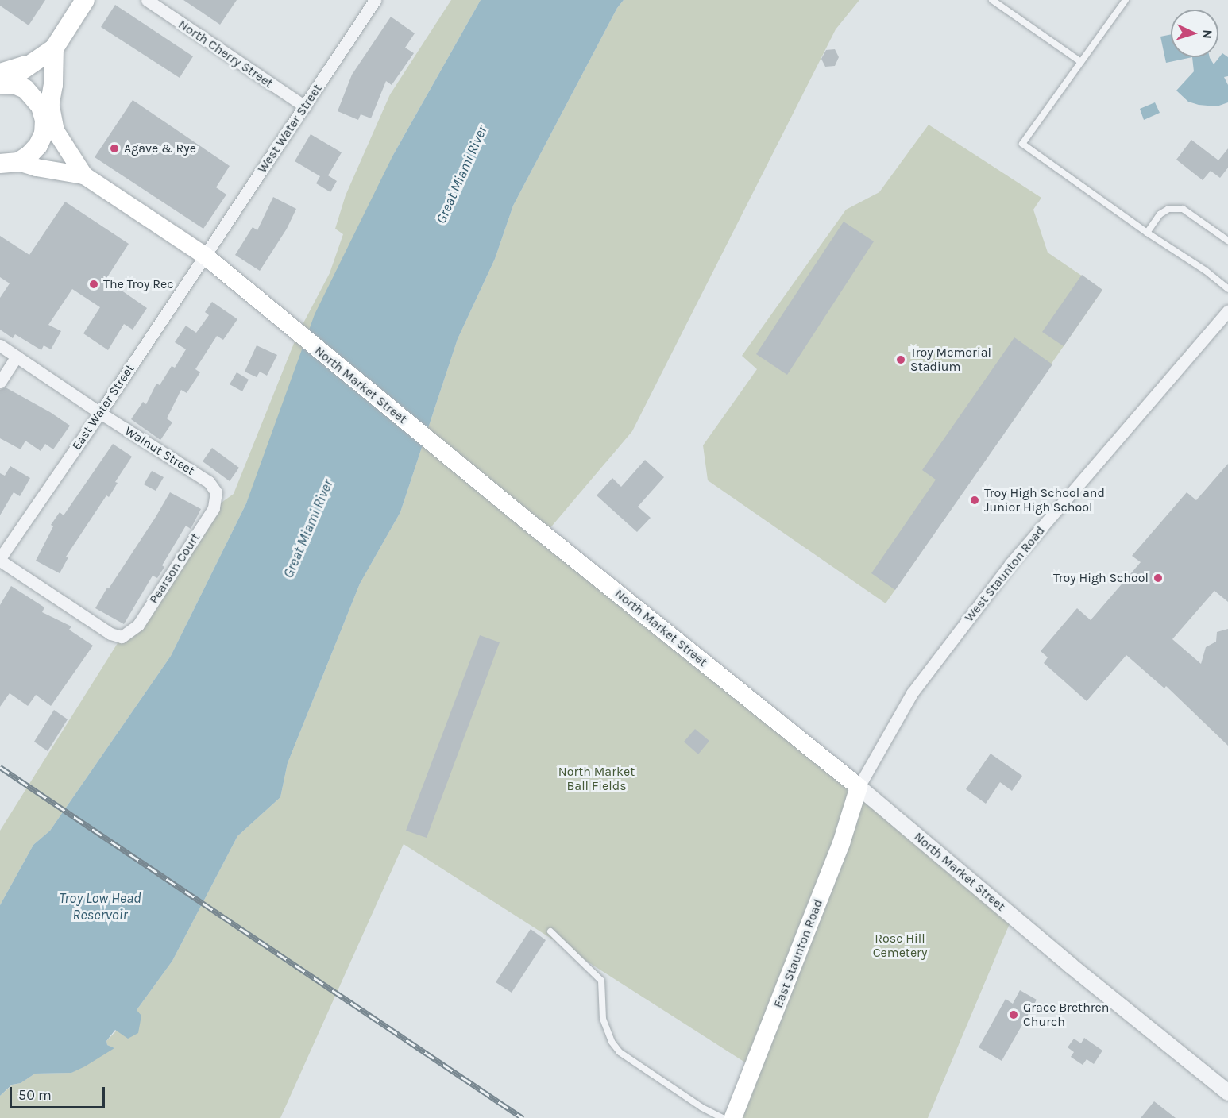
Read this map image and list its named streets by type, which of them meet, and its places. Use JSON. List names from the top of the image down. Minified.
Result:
{"streets":{"main road":["North Market Street","East Staunton Road"],"street":["North Cherry Street","West Water Street","East Water Street","Walnut Street","Pearson Court","West Staunton Road"]},"crossings":[["North Cherry Street","West Water Street"],["West Water Street","North Market Street"],["West Water Street","East Water Street"],["North Market Street","East Water Street"],["North Market Street","West Staunton Road"],["North Market Street","East Staunton Road"],["East Water Street","Walnut Street"],["East Water Street","Pearson Court"],["Walnut Street","Pearson Court"],["West Staunton Road","East Staunton Road"]],"water":["Great Miami River","Troy Low Head Reservoir"],"parks":["North Market Ball Fields","Rose Hill Cemetery"],"places":["Agave & Rye","The Troy Rec","Troy Memorial Stadium","Troy High School and Junior High School","Troy High School","Grace Brethren Church"],"scale_bar":"50 m","north":"right"}
